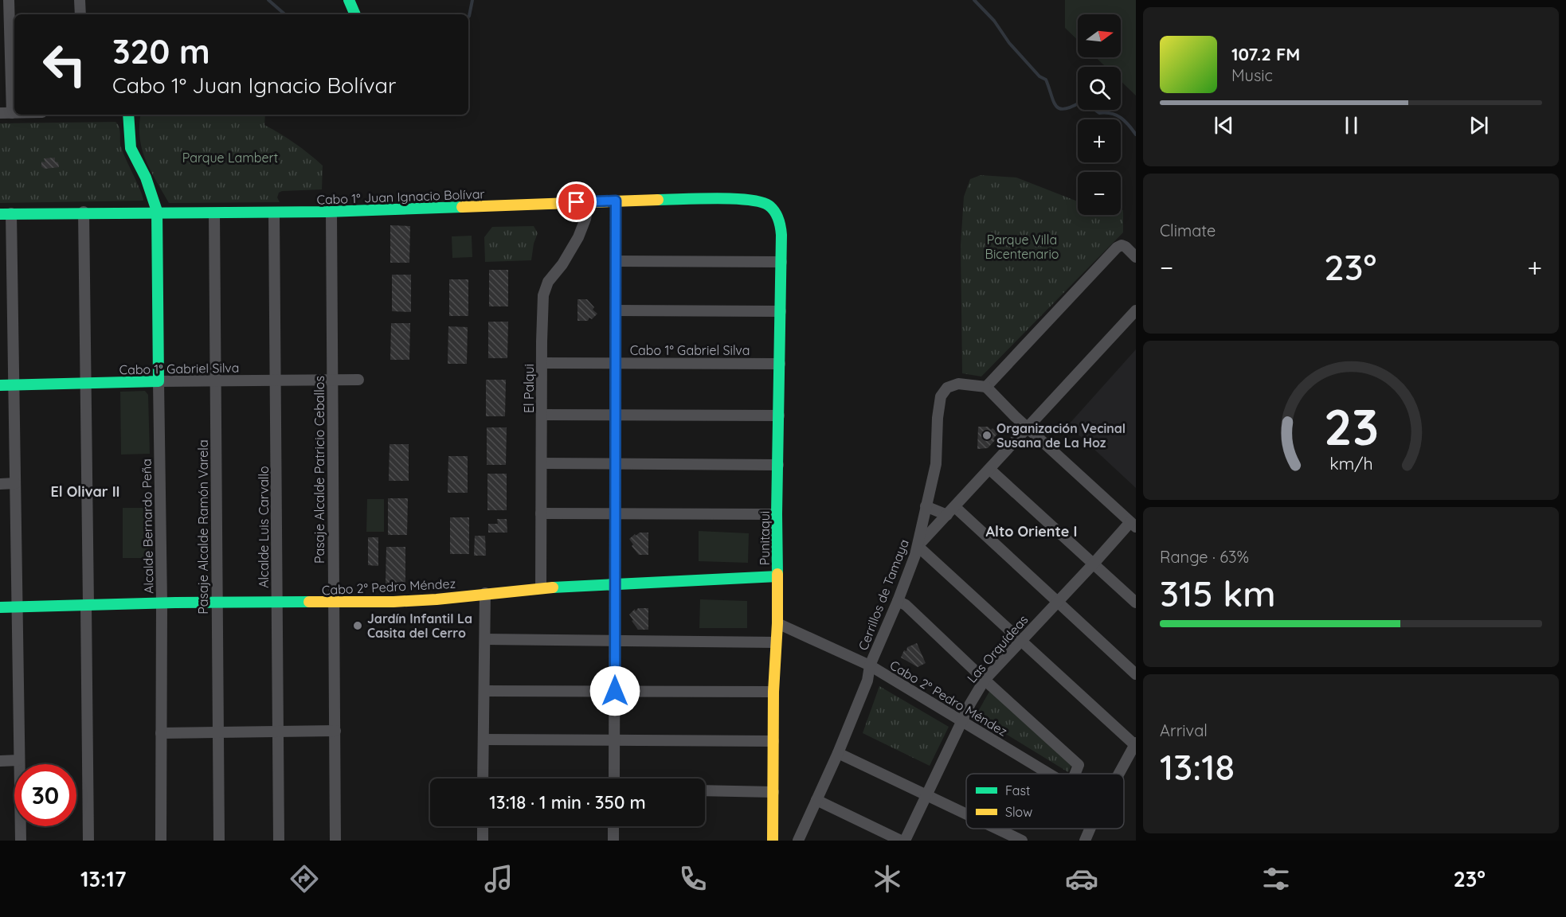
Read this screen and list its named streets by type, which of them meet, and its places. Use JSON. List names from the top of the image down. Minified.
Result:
{"streets":{"street":["Cabo 1° Juan Ignacio Bolívar","Cabo 1° Gabriel Silva","El Palqui","Pasaje Alcalde Patricio Ceballos","Alcalde Bernardo Peña","Pasaje Alcalde Ramón Varela","Alcalde Luis Carvallo","Punitaqui","Cabo 2° Pedro Méndez","Cerrillos de Tamaya","Las Orquídeas"]},"crossings":[["Cabo 1° Juan Ignacio Bolívar","El Palqui"],["Cabo 1° Juan Ignacio Bolívar","Pasaje Alcalde Patricio Ceballos"],["Cabo 1° Juan Ignacio Bolívar","Alcalde Bernardo Peña"],["Cabo 1° Juan Ignacio Bolívar","Pasaje Alcalde Ramón Varela"],["Cabo 1° Juan Ignacio Bolívar","Alcalde Luis Carvallo"],["Cabo 1° Juan Ignacio Bolívar","Punitaqui"],["Cabo 1° Gabriel Silva","El Palqui"],["Cabo 1° Gabriel Silva","Pasaje Alcalde Patricio Ceballos"],["Cabo 1° Gabriel Silva","Alcalde Bernardo Peña"],["Cabo 1° Gabriel Silva","Pasaje Alcalde Ramón Varela"],["Cabo 1° Gabriel Silva","Alcalde Luis Carvallo"],["Cabo 1° Gabriel Silva","Punitaqui"],["El Palqui","Cabo 2° Pedro Méndez"],["Pasaje Alcalde Patricio Ceballos","Cabo 2° Pedro Méndez"],["Alcalde Bernardo Peña","Cabo 2° Pedro Méndez"],["Pasaje Alcalde Ramón Varela","Cabo 2° Pedro Méndez"],["Alcalde Luis Carvallo","Cabo 2° Pedro Méndez"],["Punitaqui","Cabo 2° Pedro Méndez"],["Cabo 2° Pedro Méndez","Cerrillos de Tamaya"],["Cabo 2° Pedro Méndez","Las Orquídeas"]],"districts":["El Olivar II","Alto Oriente I"],"parks":["Parque Lambert","Parque Villa Bicentenario"],"places":["Organización Vecinal Susana de La Hoz","Jardín Infantil La Casita del Cerro"],"legend":["Fast","Slow"],"north":"right","page":{"map_buttons":["+","−"],"turn":["320 m","Cabo 1° Juan Ignacio Bolívar"],"song":["107.2 FM","Music"],"tile":["Climate",["Range · 63%","315 km"],["Arrival","13:18"]],"heat":["−","23°","+"],"limit":"30","trip":"13:18 · 1 min · 350 m","tabs":["13:17","23°"],"gauge":["23","km/h"]}}
